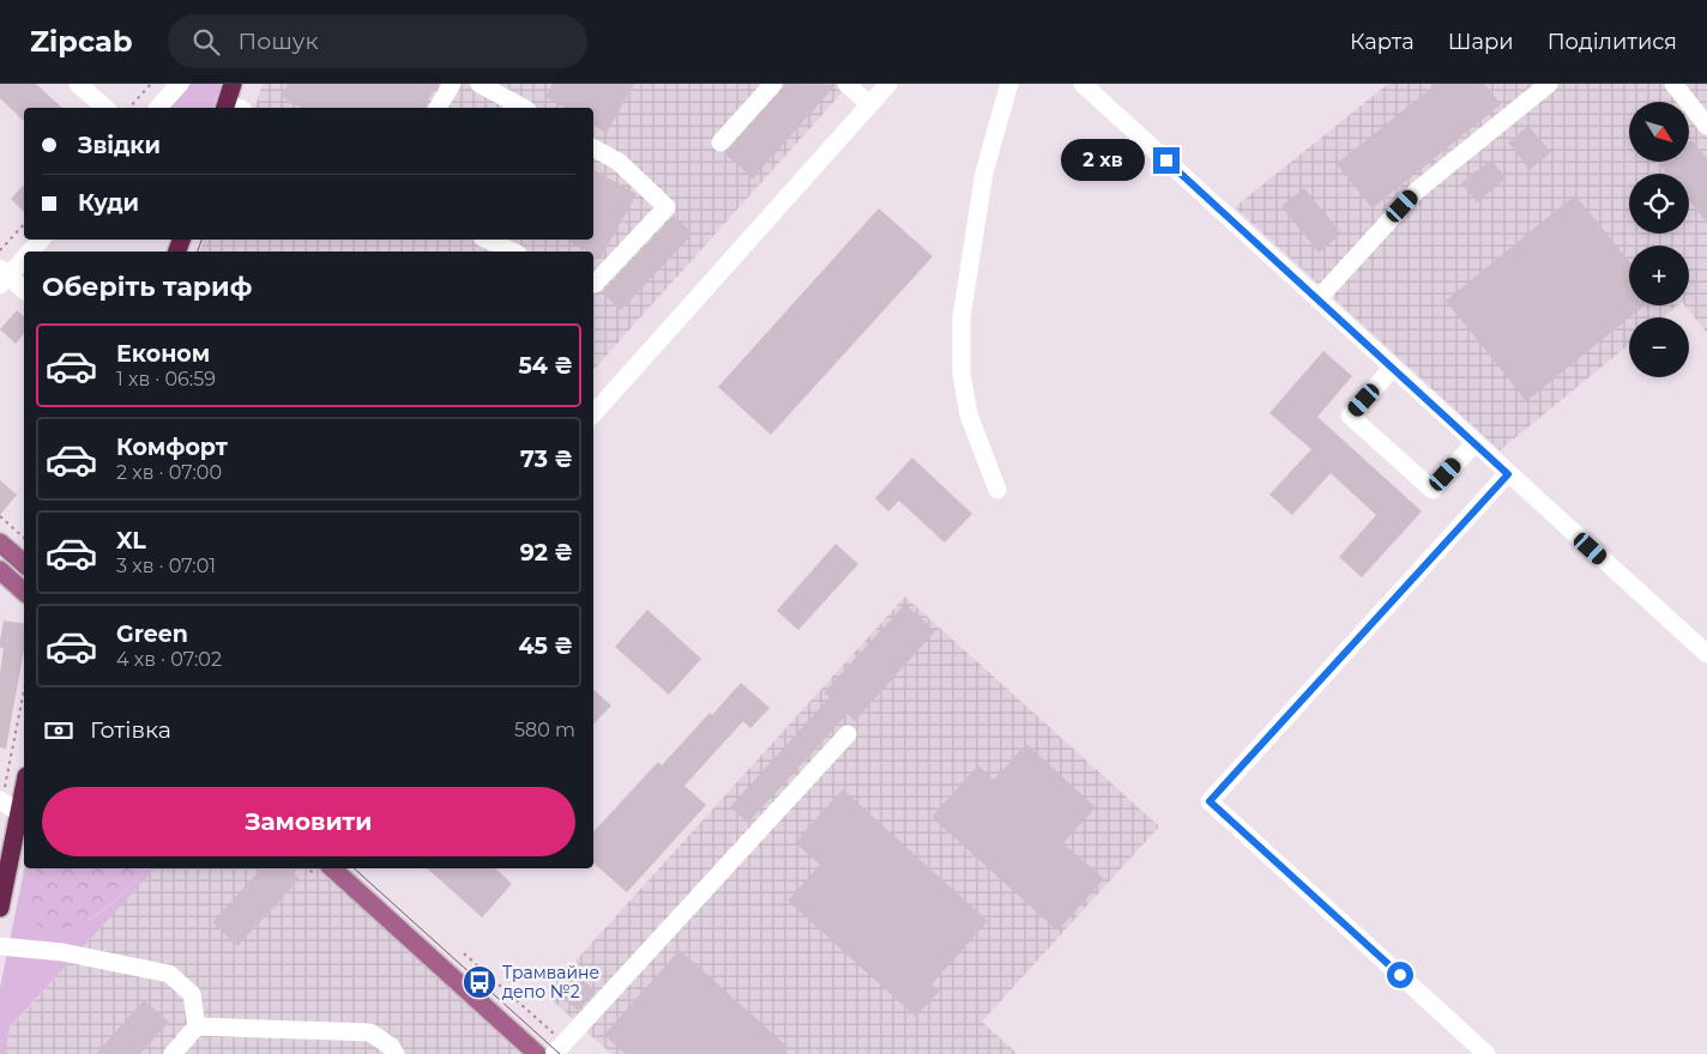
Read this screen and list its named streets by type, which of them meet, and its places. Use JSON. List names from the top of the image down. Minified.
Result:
{"places":{"bus stop":["Трамвайне депо №2"]},"north":"bottom right","page":{"header":"Zipcab","search":"Пошук","nav":["Карта","Шари","Поділитися"],"map_buttons":["+","−"],"banner":["Звідки","Куди"],"bubble":"2 хв","heading":"Оберіть тариф","list":[{"name":"Економ","note":"1 хв · 06:59","value":"54 ₴"},{"name":"Комфорт","note":"2 хв · 07:00","value":"73 ₴"},{"name":"XL","note":"3 хв · 07:01","value":"92 ₴"},{"name":"Green","note":"4 хв · 07:02","value":"45 ₴"}],"pay":["Готівка","580 m"],"buttons":"Замовити"}}
